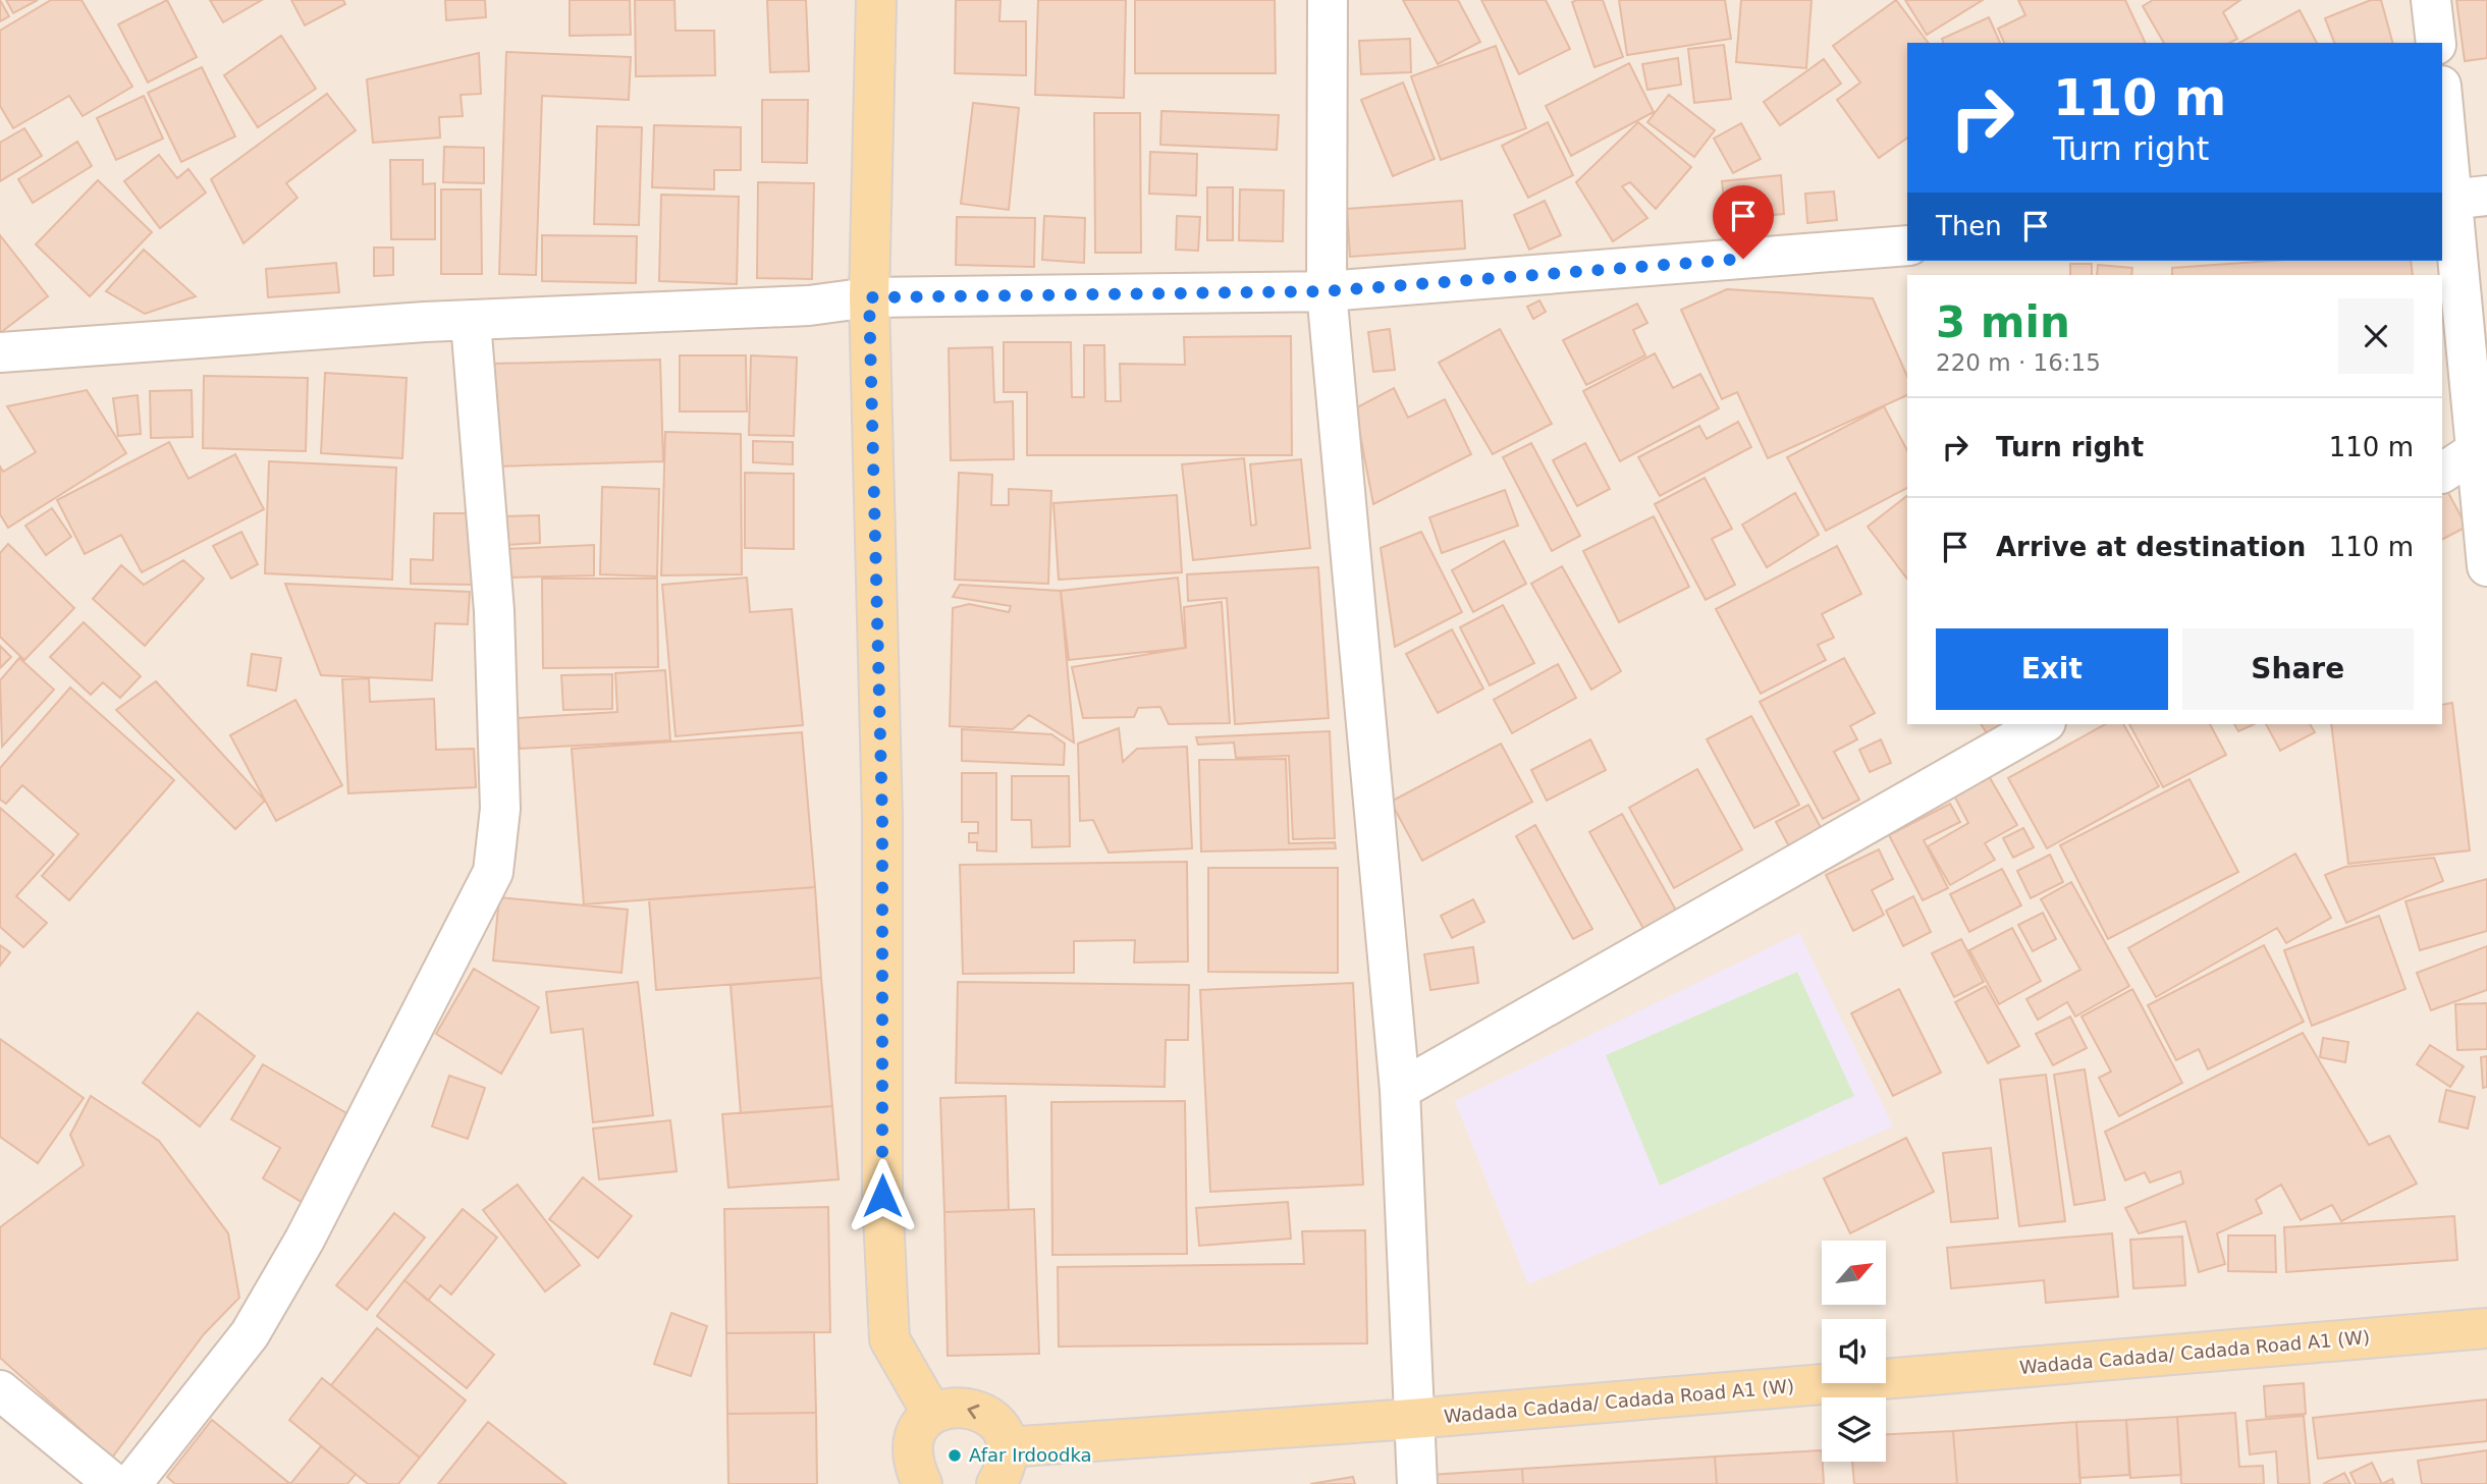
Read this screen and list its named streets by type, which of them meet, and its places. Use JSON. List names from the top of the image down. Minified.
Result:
{"streets":{"main road":["Wadada Cadada/ Cadada Road A1 (W)"]},"places":["Afar Irdoodka"],"north":"top right","page":{"turn":["110 m","Turn right"],"then":"Then","heading":["3 min","220 m · 16:15"],"list":[{"name":"Turn right","value":"110 m"},{"name":"Arrive at destination","value":"110 m"}],"buttons":["Exit","Share"]}}
